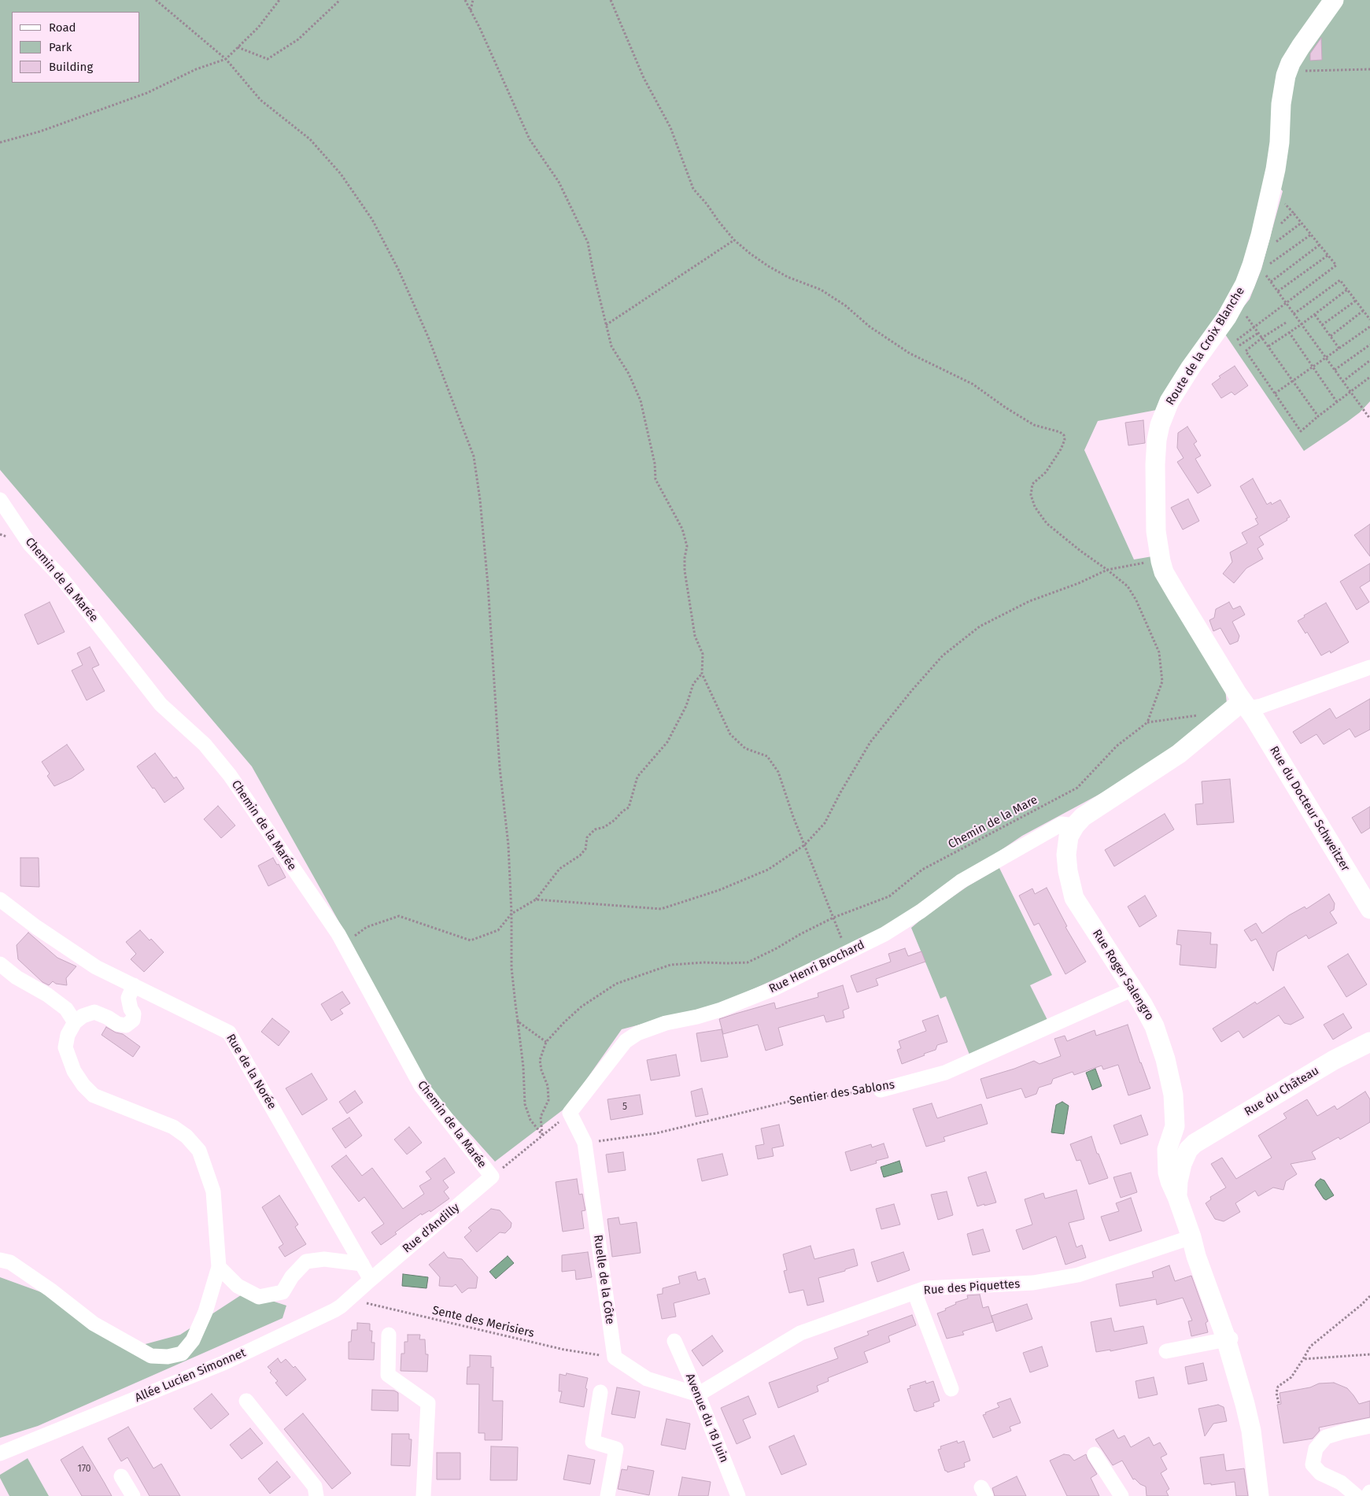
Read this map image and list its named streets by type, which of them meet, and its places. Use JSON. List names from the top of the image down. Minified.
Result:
{"streets":{"main road":["Route de la Croix Blanche","Rue du Docteur Schweitzer","Rue Roger Salengro","Rue du Château"],"street":["Chemin de la Marée","Rue Henri Brochard","Rue de la Norée","Sentier des Sablons","Rue d'Andilly","Ruelle de la Côte","Rue des Piquettes","Allée Lucien Simonnet","Avenue du 18 Juin"],"path":["Chemin de la Mare","Sente des Merisiers"]},"crossings":[["Route de la Croix Blanche","Rue du Docteur Schweitzer"],["Chemin de la Marée","Rue d'Andilly"],["Rue Henri Brochard","Rue Roger Salengro"],["Rue Henri Brochard","Ruelle de la Côte"],["Rue Roger Salengro","Rue du Château"],["Rue Roger Salengro","Sentier des Sablons"],["Rue Roger Salengro","Rue des Piquettes"],["Rue de la Norée","Rue d'Andilly"],["Rue de la Norée","Allée Lucien Simonnet"],["Rue d'Andilly","Allée Lucien Simonnet"],["Ruelle de la Côte","Sente des Merisiers"],["Rue des Piquettes","Avenue du 18 Juin"],["Sente des Merisiers","Allée Lucien Simonnet"]],"house_numbers":["5","170"],"legend":["Road","Park","Building"]}
